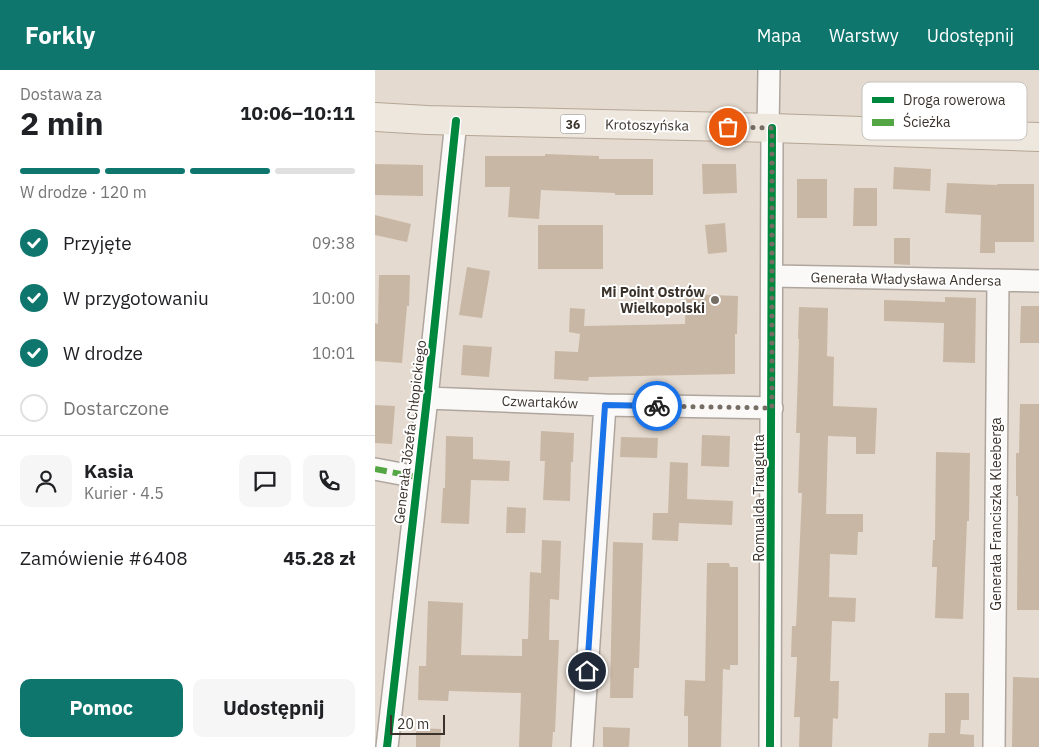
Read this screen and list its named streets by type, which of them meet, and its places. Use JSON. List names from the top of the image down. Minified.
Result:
{"streets":{"main road":["36","Krotoszyńska"],"street":["Generała Władysława Andersa","Czwartaków","Generała Józefa Chłopickiego","Romualda Traugutta","Generała Franciszka Kleeberga"]},"crossings":[["Krotoszyńska","Generała Józefa Chłopickiego"],["Krotoszyńska","Romualda Traugutta"],["Generała Władysława Andersa","Romualda Traugutta"],["Generała Władysława Andersa","Generała Franciszka Kleeberga"],["Czwartaków","Generała Józefa Chłopickiego"],["Czwartaków","Romualda Traugutta"]],"places":["Mi Point Ostrów Wielkopolski"],"legend":["Droga rowerowa","Ścieżka"],"scale_bar":"20 m","page":{"header":"Forkly","nav":["Mapa","Warstwy","Udostępnij"],"heading":["2 min","Dostawa za","10:06–10:11"],"panel":["Kasia","Kurier · 4.5","Zamówienie #6408","45.28 zł"],"bar":"W drodze · 120 m","list":[["Przyjęte","09:38"],["W przygotowaniu","10:00"],["W drodze","10:01"],"Dostarczone"],"buttons":["Pomoc","Udostępnij"],"scale":"20 m"}}
